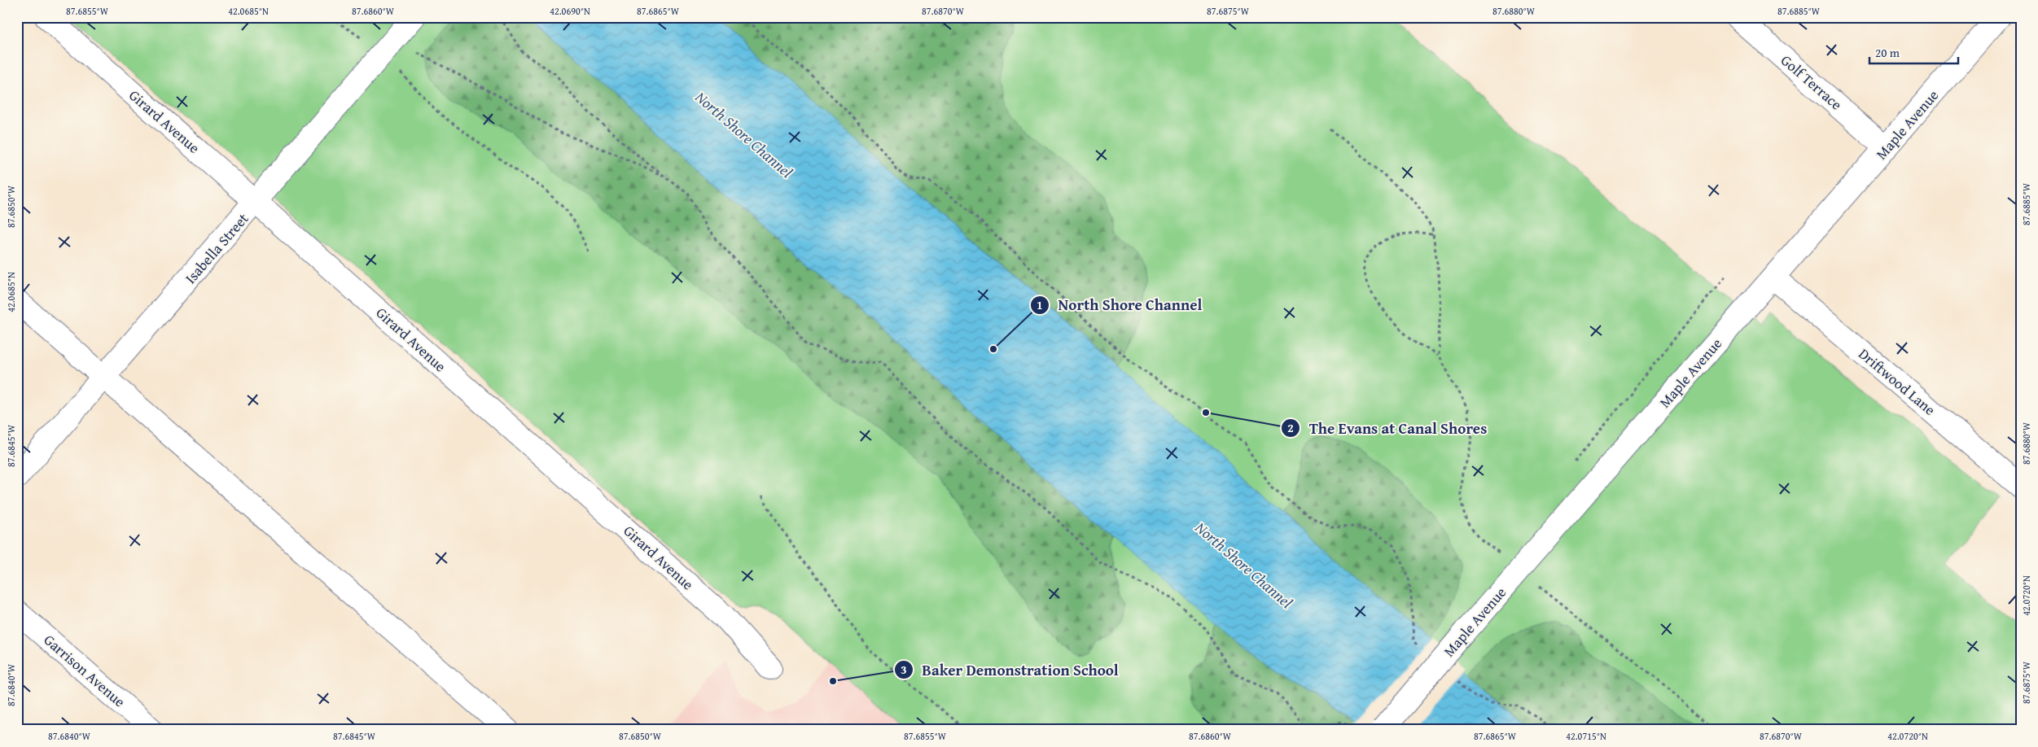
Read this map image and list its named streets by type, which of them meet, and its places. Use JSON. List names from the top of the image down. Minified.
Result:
{"streets":{"street":["Golf Terrace","Girard Avenue","Maple Avenue","Isabella Street","Driftwood Lane","Garrison Avenue"]},"crossings":[["Golf Terrace","Maple Avenue"],["Girard Avenue","Isabella Street"],["Maple Avenue","Driftwood Lane"]],"water":["North Shore Channel"],"places":["North Shore Channel","The Evans at Canal Shores","Baker Demonstration School"],"scale_bar":"20 m","coordinates":["87.6855°W","42.0685°N","87.6860°W","42.0690°N","87.6865°W","87.6870°W","87.6875°W","87.6880°W","87.6885°W","87.6850°W","87.6845°W","42.0720°N","87.6840°W","42.0715°N"]}
